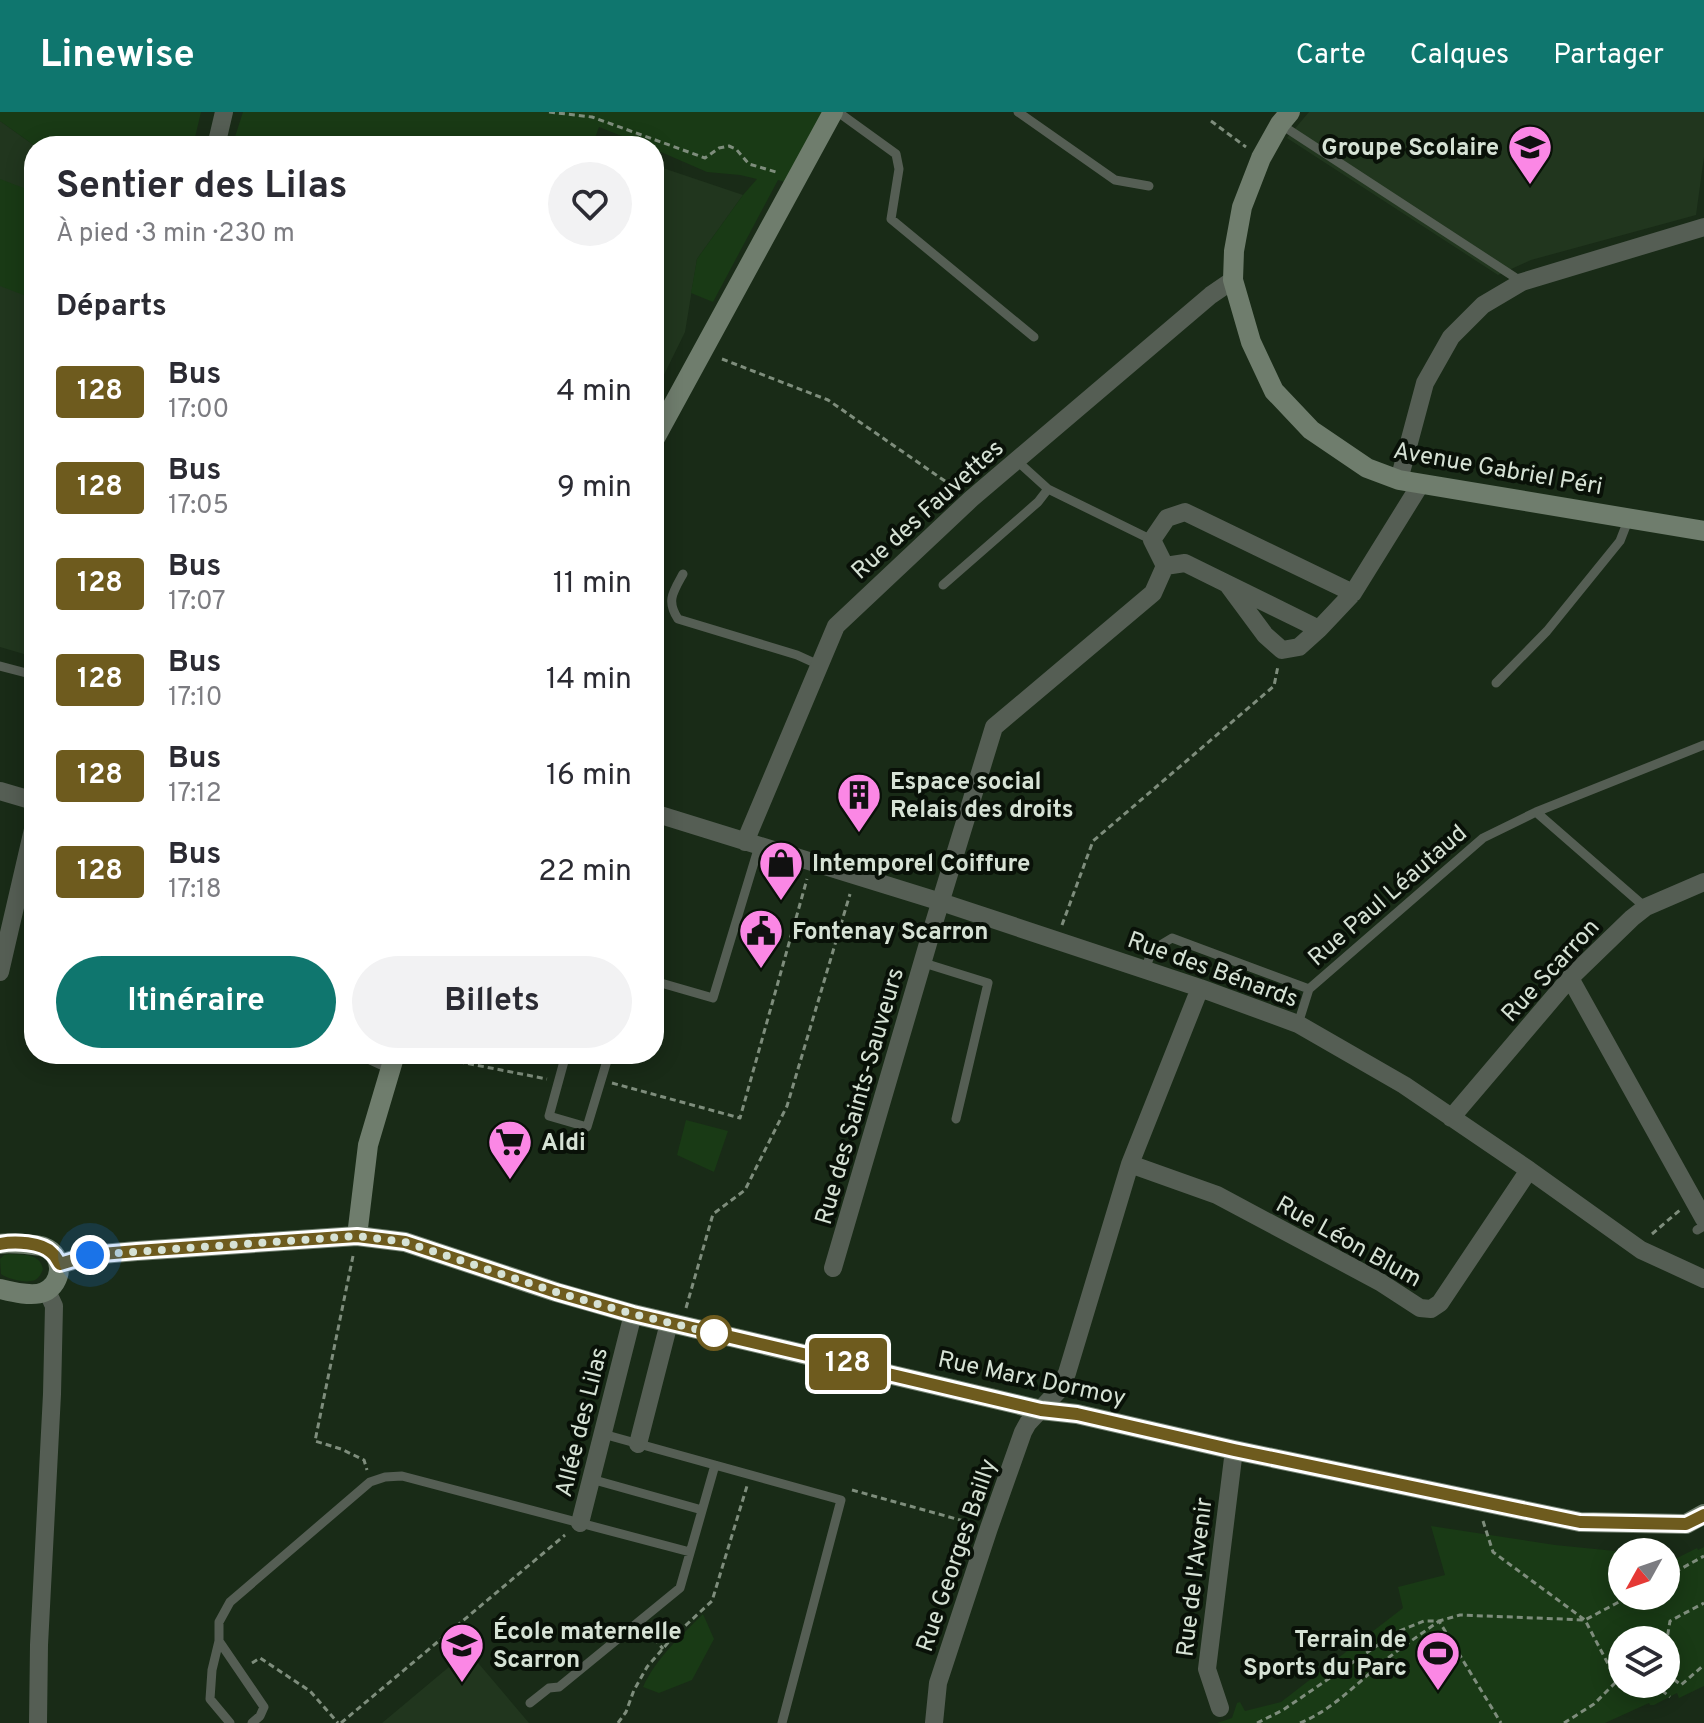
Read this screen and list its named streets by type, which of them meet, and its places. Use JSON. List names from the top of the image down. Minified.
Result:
{"streets":{"main road":["Avenue Gabriel Péri","Rue Marx Dormoy"],"street":["Rue des Fauvettes","Rue des Bénards","Rue Scarron","Rue des Saints-Sauveurs","Rue Léon Blum","Allée des Lilas","Rue Georges Bailly","Rue de l'Avenir"],"lane":["Rue Paul Léautaud"]},"crossings":[["Avenue Gabriel Péri","Rue des Fauvettes"],["Rue des Fauvettes","Rue des Bénards"],["Rue Paul Léautaud","Rue des Bénards"],["Rue des Bénards","Rue Scarron"],["Rue des Bénards","Rue des Saints-Sauveurs"],["Rue des Bénards","Rue Léon Blum"],["Rue des Bénards","Rue Georges Bailly"],["Rue Léon Blum","Rue Georges Bailly"],["Rue Marx Dormoy","Allée des Lilas"],["Rue Marx Dormoy","Rue Georges Bailly"],["Rue Marx Dormoy","Rue de l'Avenir"]],"places":{"school or university":["Groupe Scolaire","École maternelle Scarron"],"building":["Espace social Relais des droits"],"shop":["Intemporel Coiffure"],"public building":["Fontenay Scarron"],"supermarket":["Aldi"],"sports":["Terrain de Sports du Parc"]},"lines":["bus line 128"],"north":"bottom left","page":{"header":"Linewise","nav":["Carte","Calques","Partager"],"on_map":"128","heading":[["Sentier des Lilas","À pied · 3 min · 230 m"],"Départs"],"list":[{"mark":"128","name":"Bus","note":"17:00","value":"4 min"},{"mark":"128","name":"Bus","note":"17:05","value":"9 min"},{"mark":"128","name":"Bus","note":"17:07","value":"11 min"},{"mark":"128","name":"Bus","note":"17:10","value":"14 min"},{"mark":"128","name":"Bus","note":"17:12","value":"16 min"},{"mark":"128","name":"Bus","note":"17:18","value":"22 min"}],"buttons":["Itinéraire","Billets"]}}
